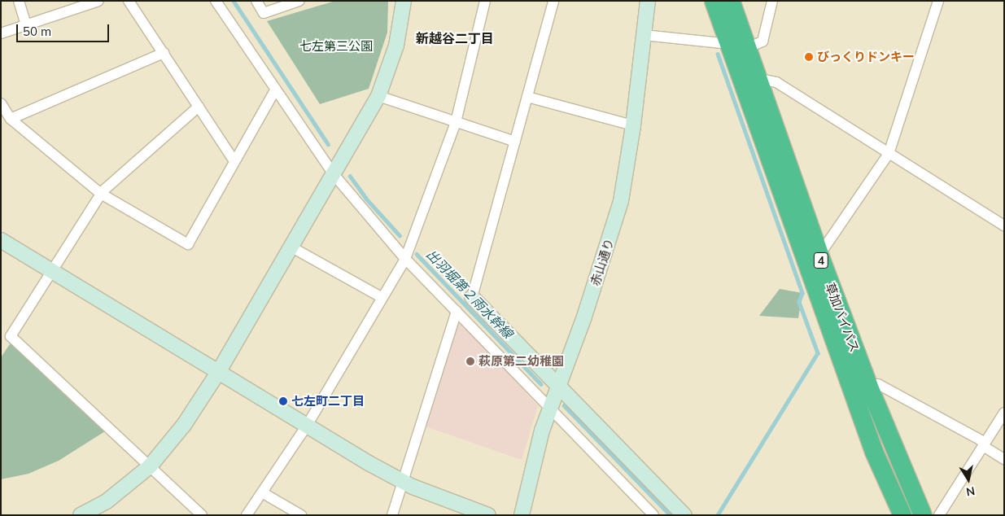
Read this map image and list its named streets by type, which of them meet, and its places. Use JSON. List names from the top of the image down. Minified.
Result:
{"streets":{"highway":["4","草加バイパス"],"street":["赤山通り"]},"districts":["新越谷二丁目"],"water":["出羽堀第２雨水幹線"],"parks":["七左第三公園"],"places":["びっくりドンキー","萩原第二幼稚園","七左町二丁目"],"scale_bar":"50 m","north":"bottom"}
